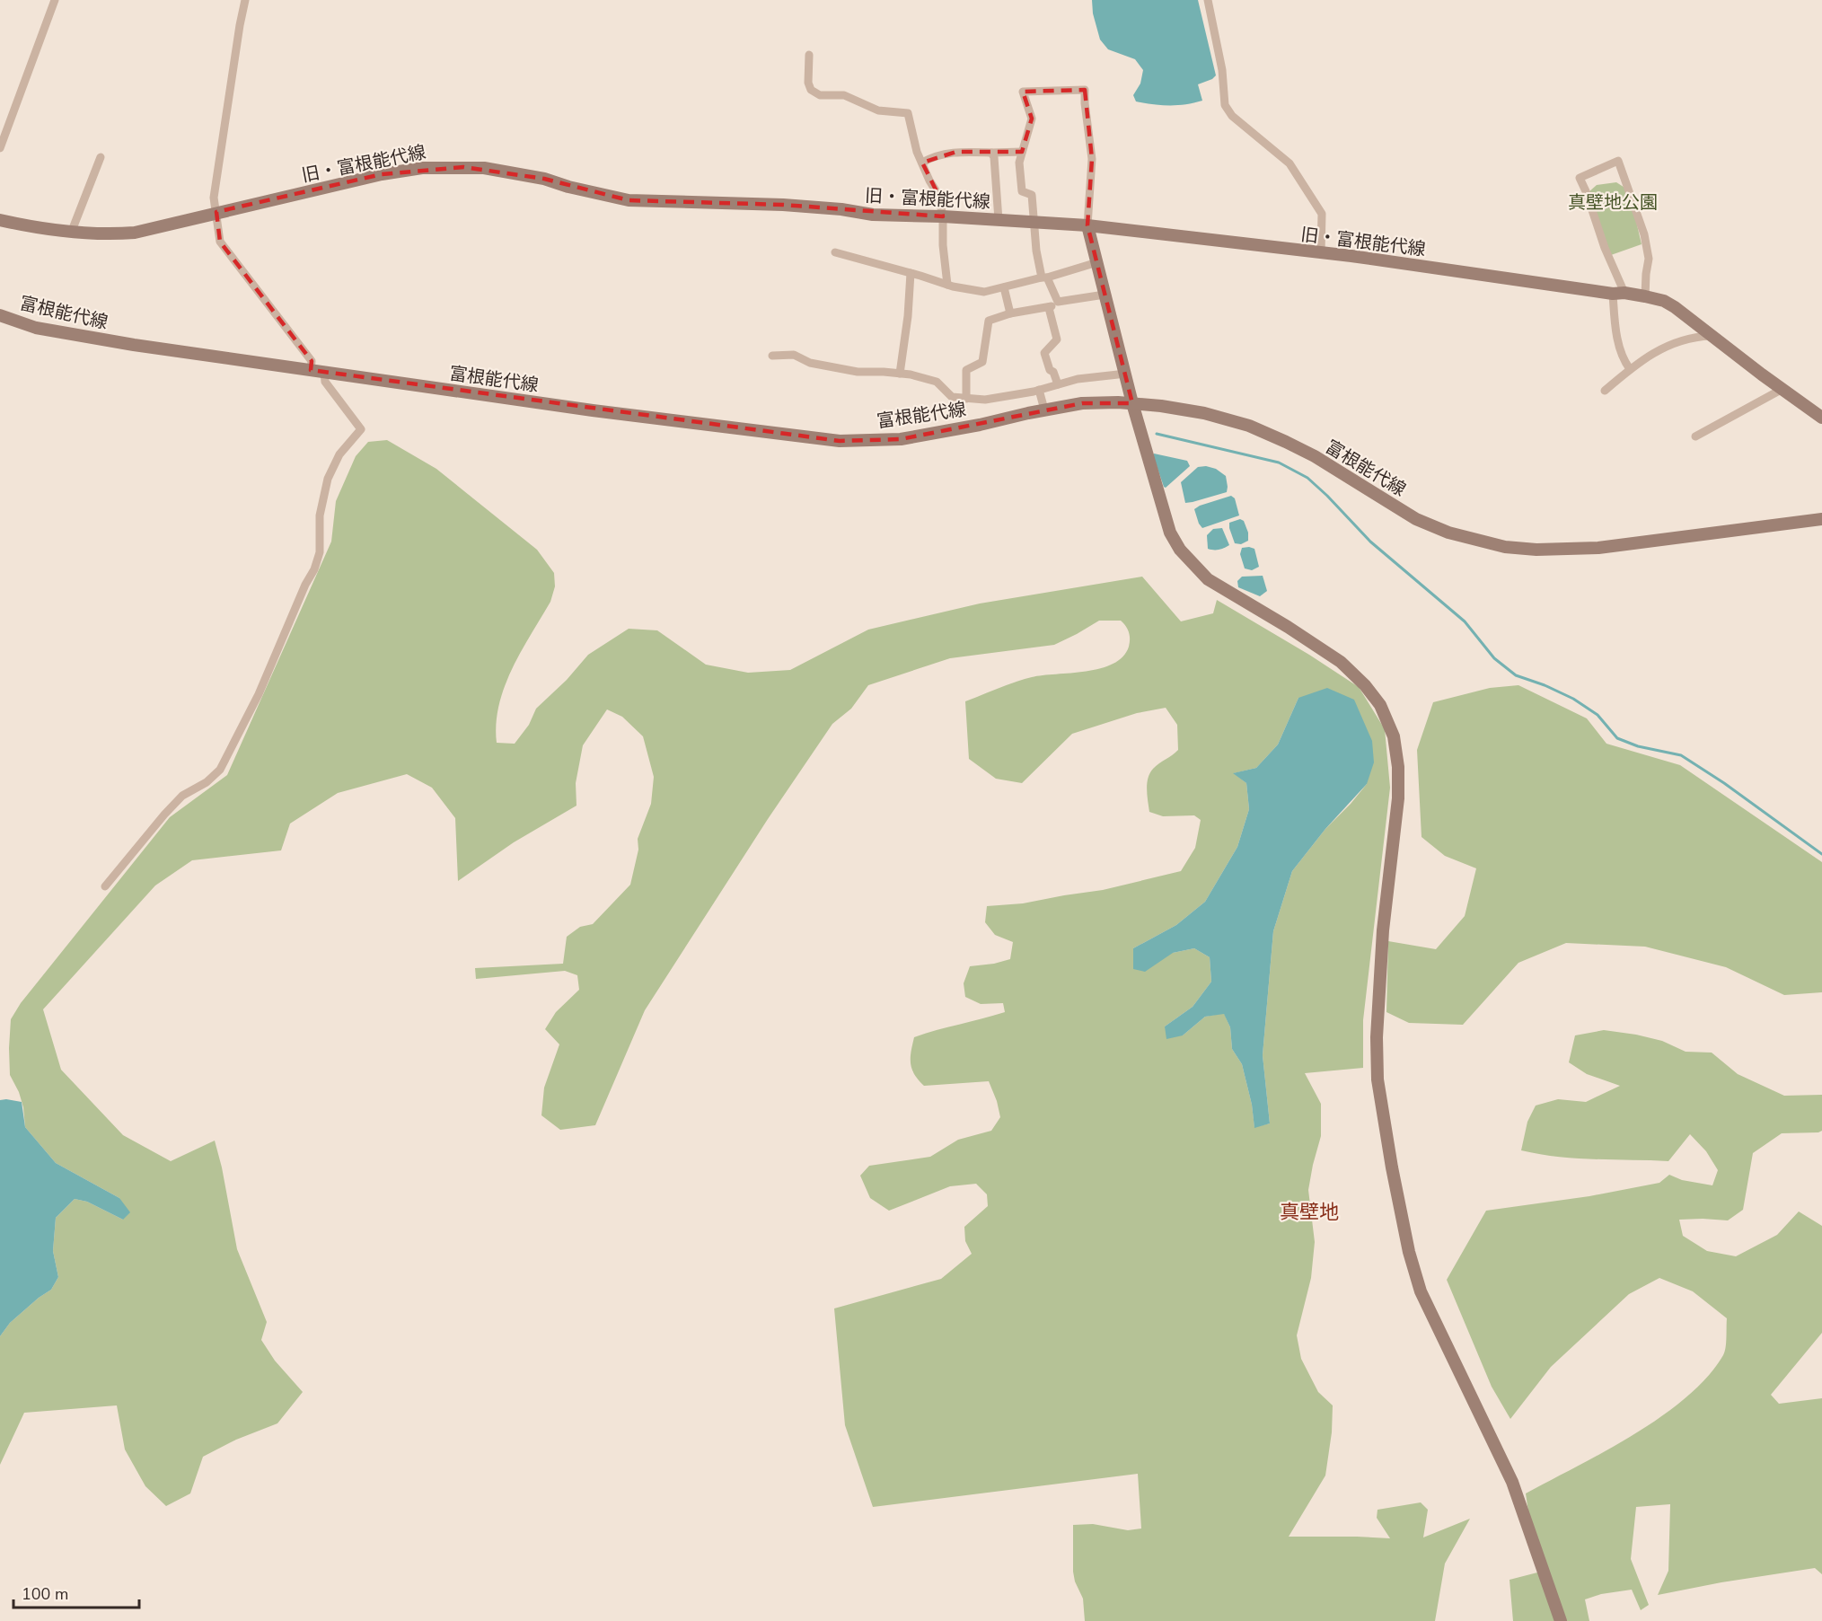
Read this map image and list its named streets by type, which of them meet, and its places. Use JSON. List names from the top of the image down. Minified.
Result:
{"streets":{"street":["旧・富根能代線","富根能代線"]},"districts":["真壁地"],"parks":["真壁地公園"],"scale_bar":"100 m"}
